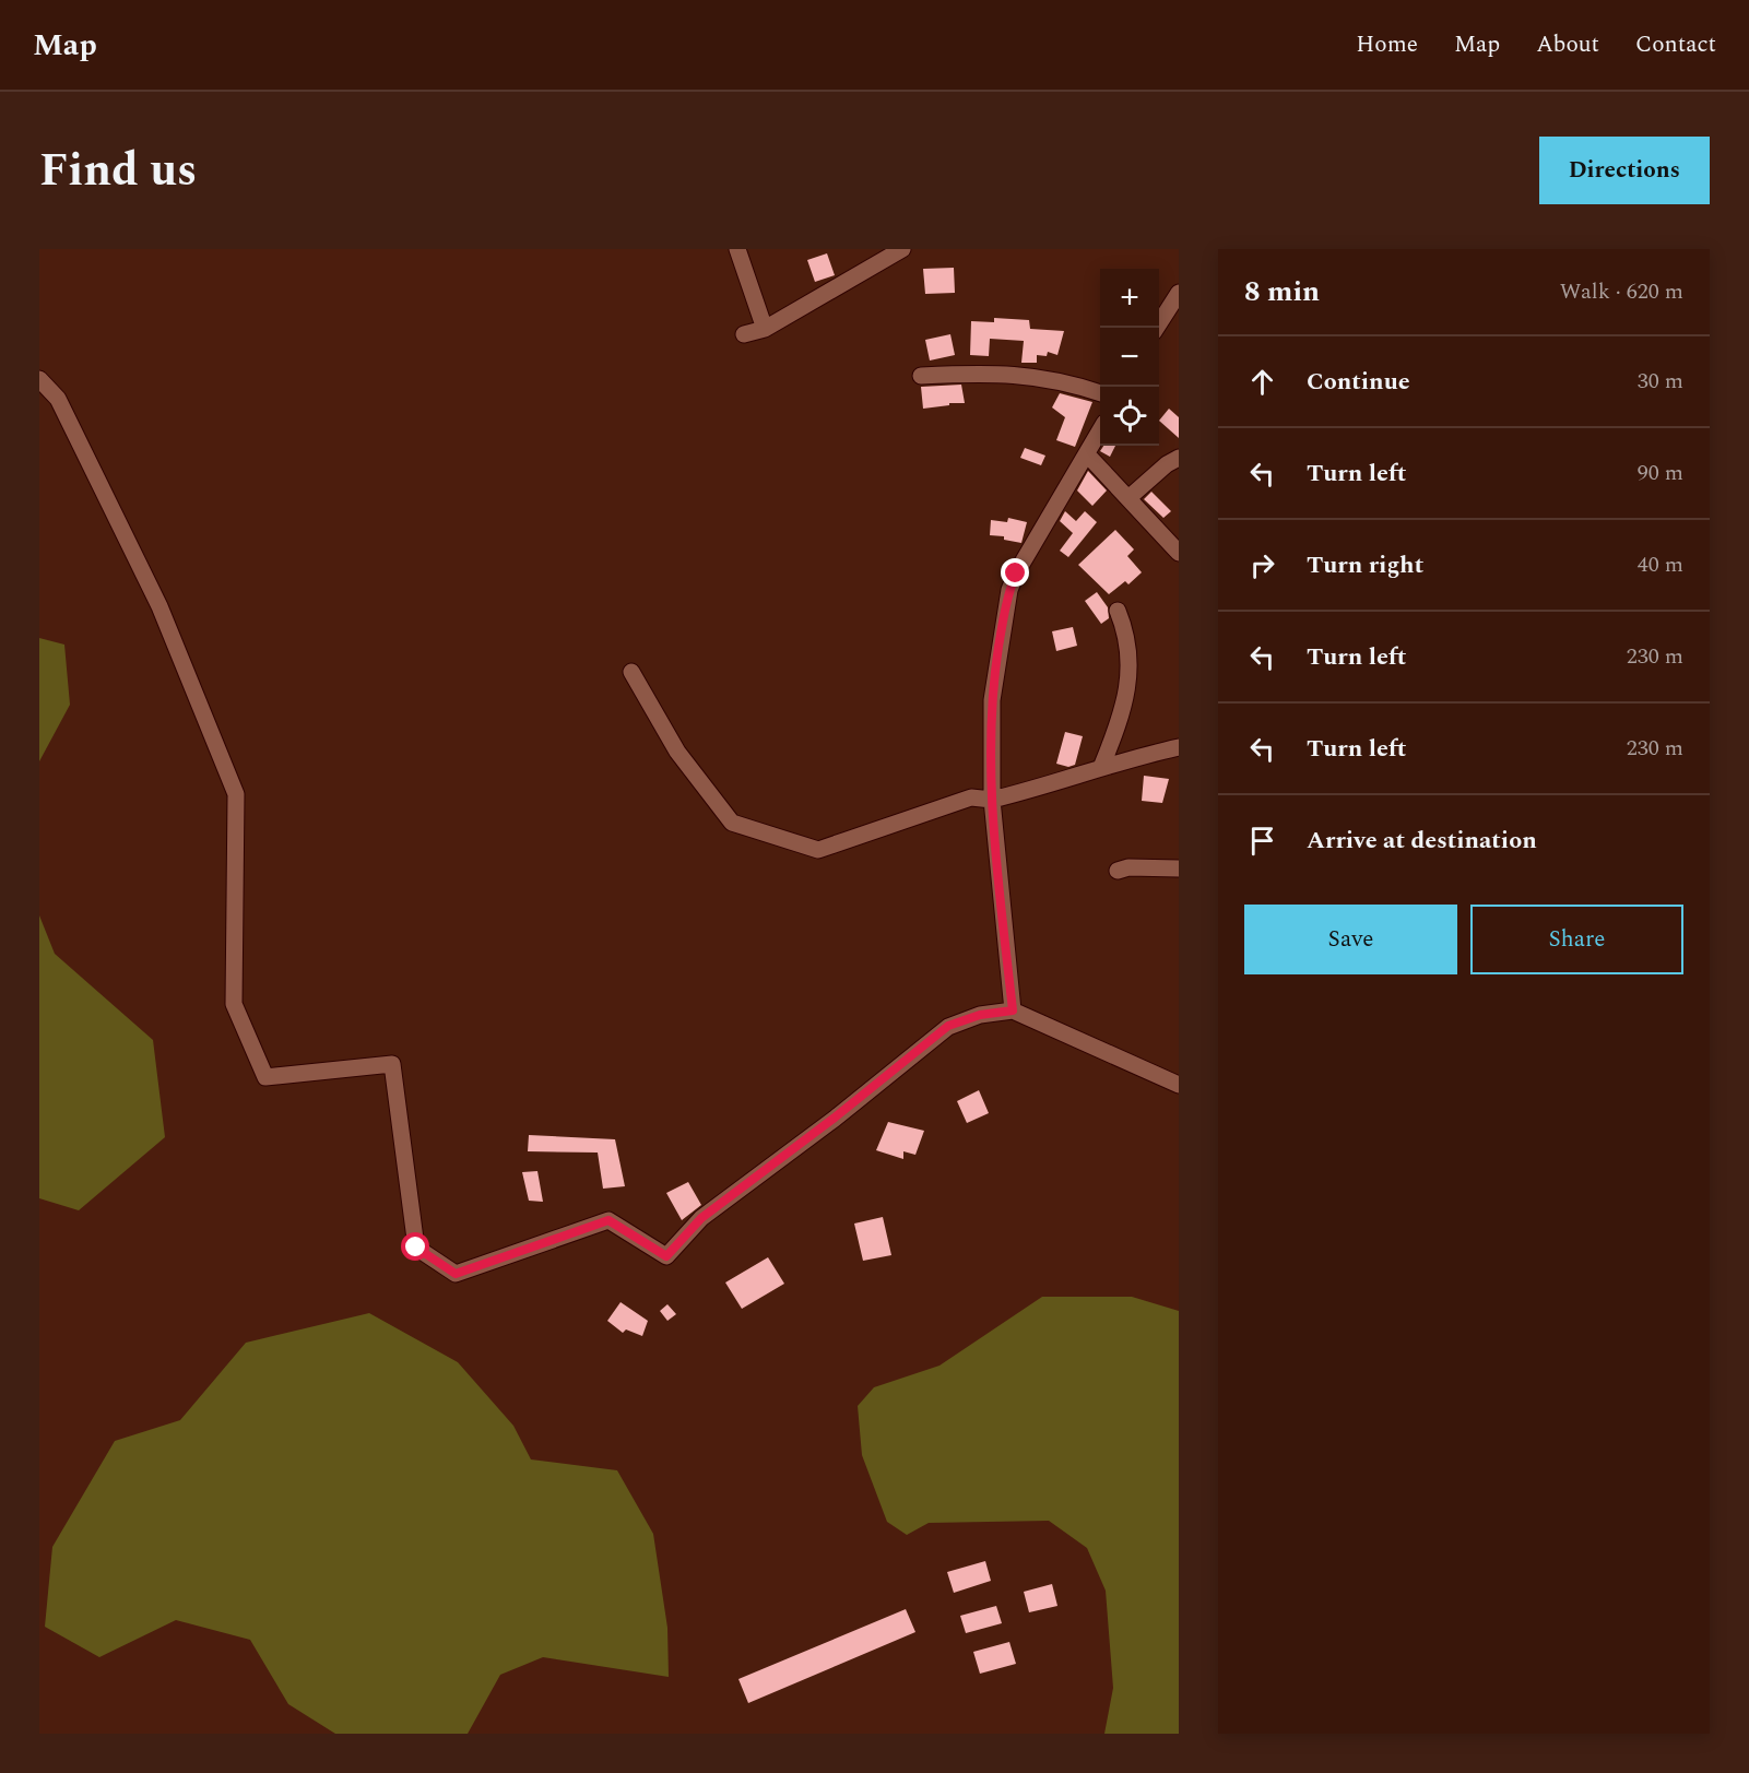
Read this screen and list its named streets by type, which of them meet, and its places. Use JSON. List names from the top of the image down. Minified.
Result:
{"page":{"header":"Map","nav":["Home","Map","About","Contact"],"title":"Find us","buttons":["Directions",["Save","Share"]],"heading":["8 min","Walk · 620 m"],"map_buttons":["+","−"],"list":[["Continue","30 m"],["Turn left","90 m"],["Turn right","40 m"],["Turn left","230 m"],["Turn left","230 m"],"Arrive at destination"]}}
